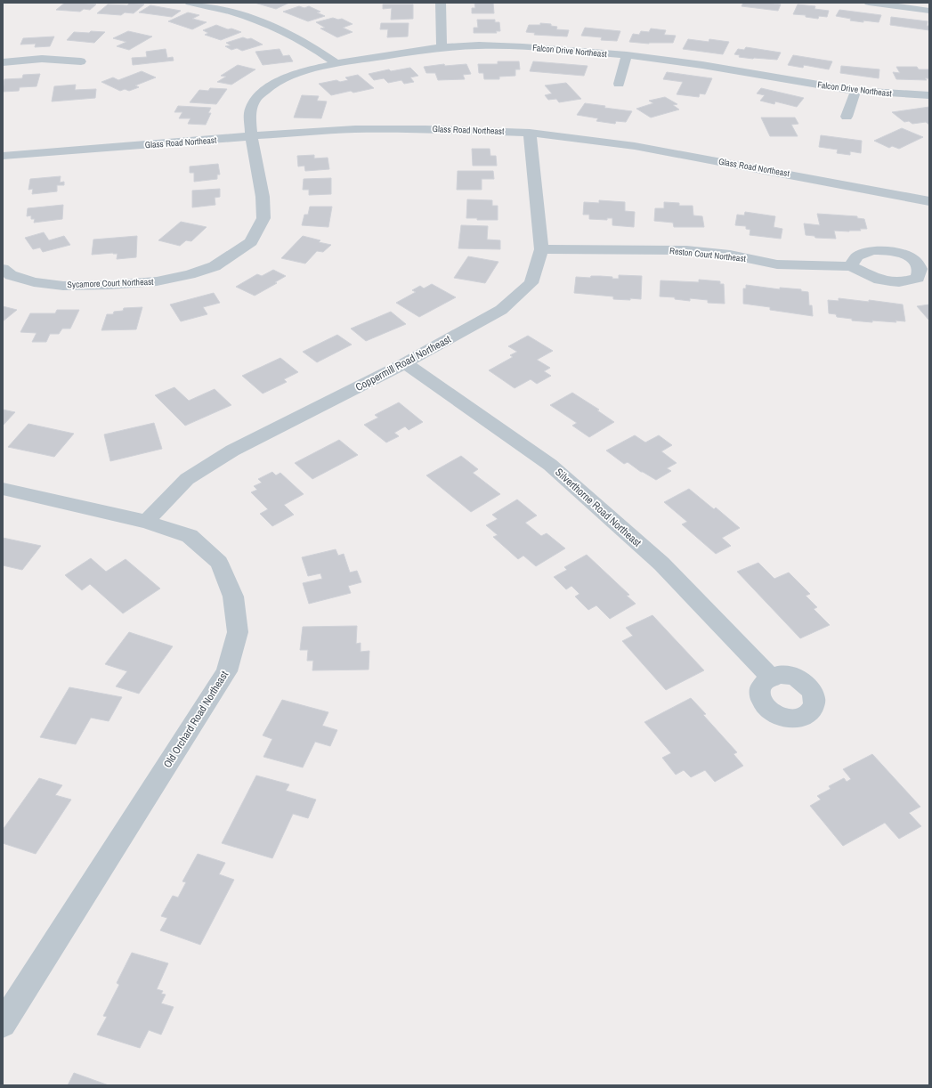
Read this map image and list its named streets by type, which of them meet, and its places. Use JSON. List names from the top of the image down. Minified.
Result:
{"streets":{"street":["Falcon Drive Northeast","Glass Road Northeast","Reston Court Northeast","Sycamore Court Northeast","Coppermill Road Northeast","Silverthorne Road Northeast","Old Orchard Road Northeast"]},"crossings":[["Falcon Drive Northeast","Glass Road Northeast"],["Falcon Drive Northeast","Sycamore Court Northeast"],["Glass Road Northeast","Sycamore Court Northeast"],["Glass Road Northeast","Coppermill Road Northeast"],["Reston Court Northeast","Coppermill Road Northeast"],["Coppermill Road Northeast","Silverthorne Road Northeast"],["Coppermill Road Northeast","Old Orchard Road Northeast"]]}
